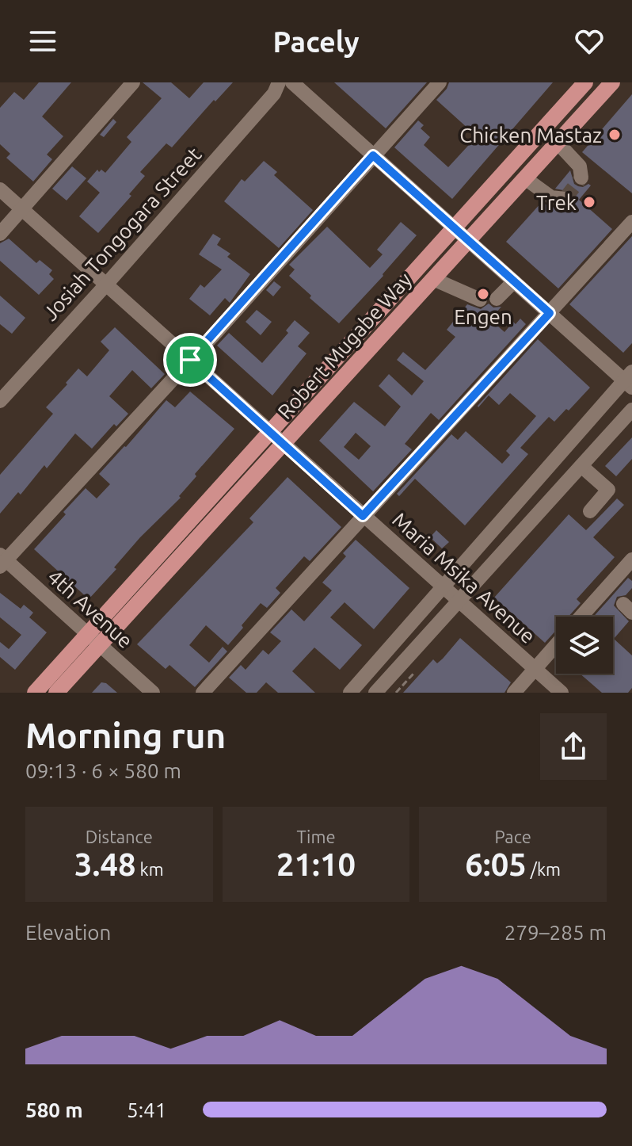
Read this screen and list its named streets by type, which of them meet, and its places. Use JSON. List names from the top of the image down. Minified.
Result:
{"streets":{"main road":["Robert Mugabe Way"],"street":["Josiah Tongogara Street","Maria Msika Avenue","4th Avenue"]},"crossings":[["Josiah Tongogara Street","Maria Msika Avenue"],["Robert Mugabe Way","Maria Msika Avenue"],["Robert Mugabe Way","4th Avenue"]],"places":["Chicken Mastaz","Trek","Engen"],"page":{"header":"Pacely","heading":["Morning run","09:13 · 6 × 580 m"],"stats":[["Distance","3.48 km"],["Time","21:10"],["Pace","6:05 /km"]],"chart":["Elevation","279–285 m"],"list":[{"name":"580 m","note":"5:41"}]}}
